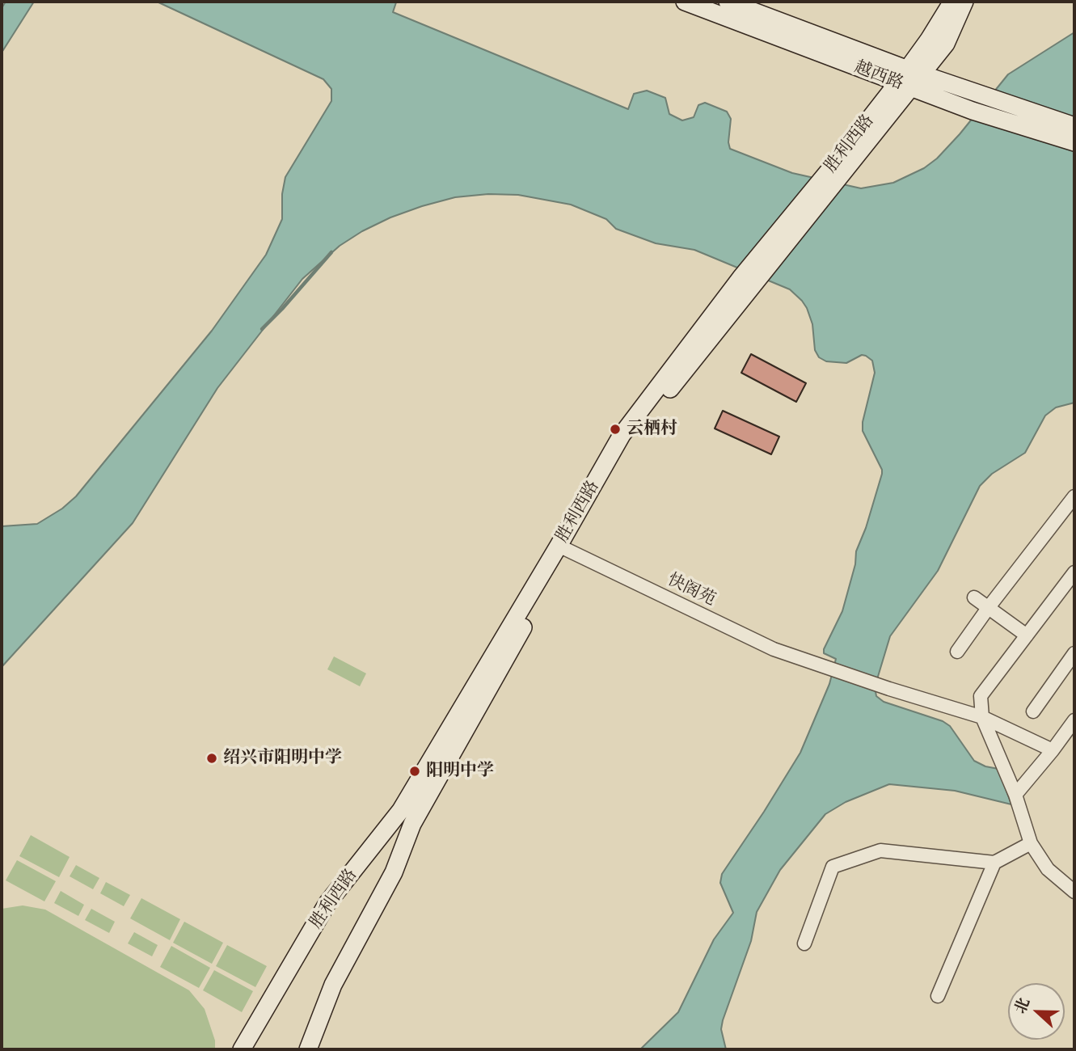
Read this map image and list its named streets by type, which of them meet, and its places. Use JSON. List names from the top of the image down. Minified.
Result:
{"streets":{"main road":["越西路","胜利西路"],"street":["快阁苑"]},"crossings":[["越西路","胜利西路"],["胜利西路","快阁苑"]],"places":["云栖村","绍兴市阳明中学","阳明中学"],"north":"left"}
